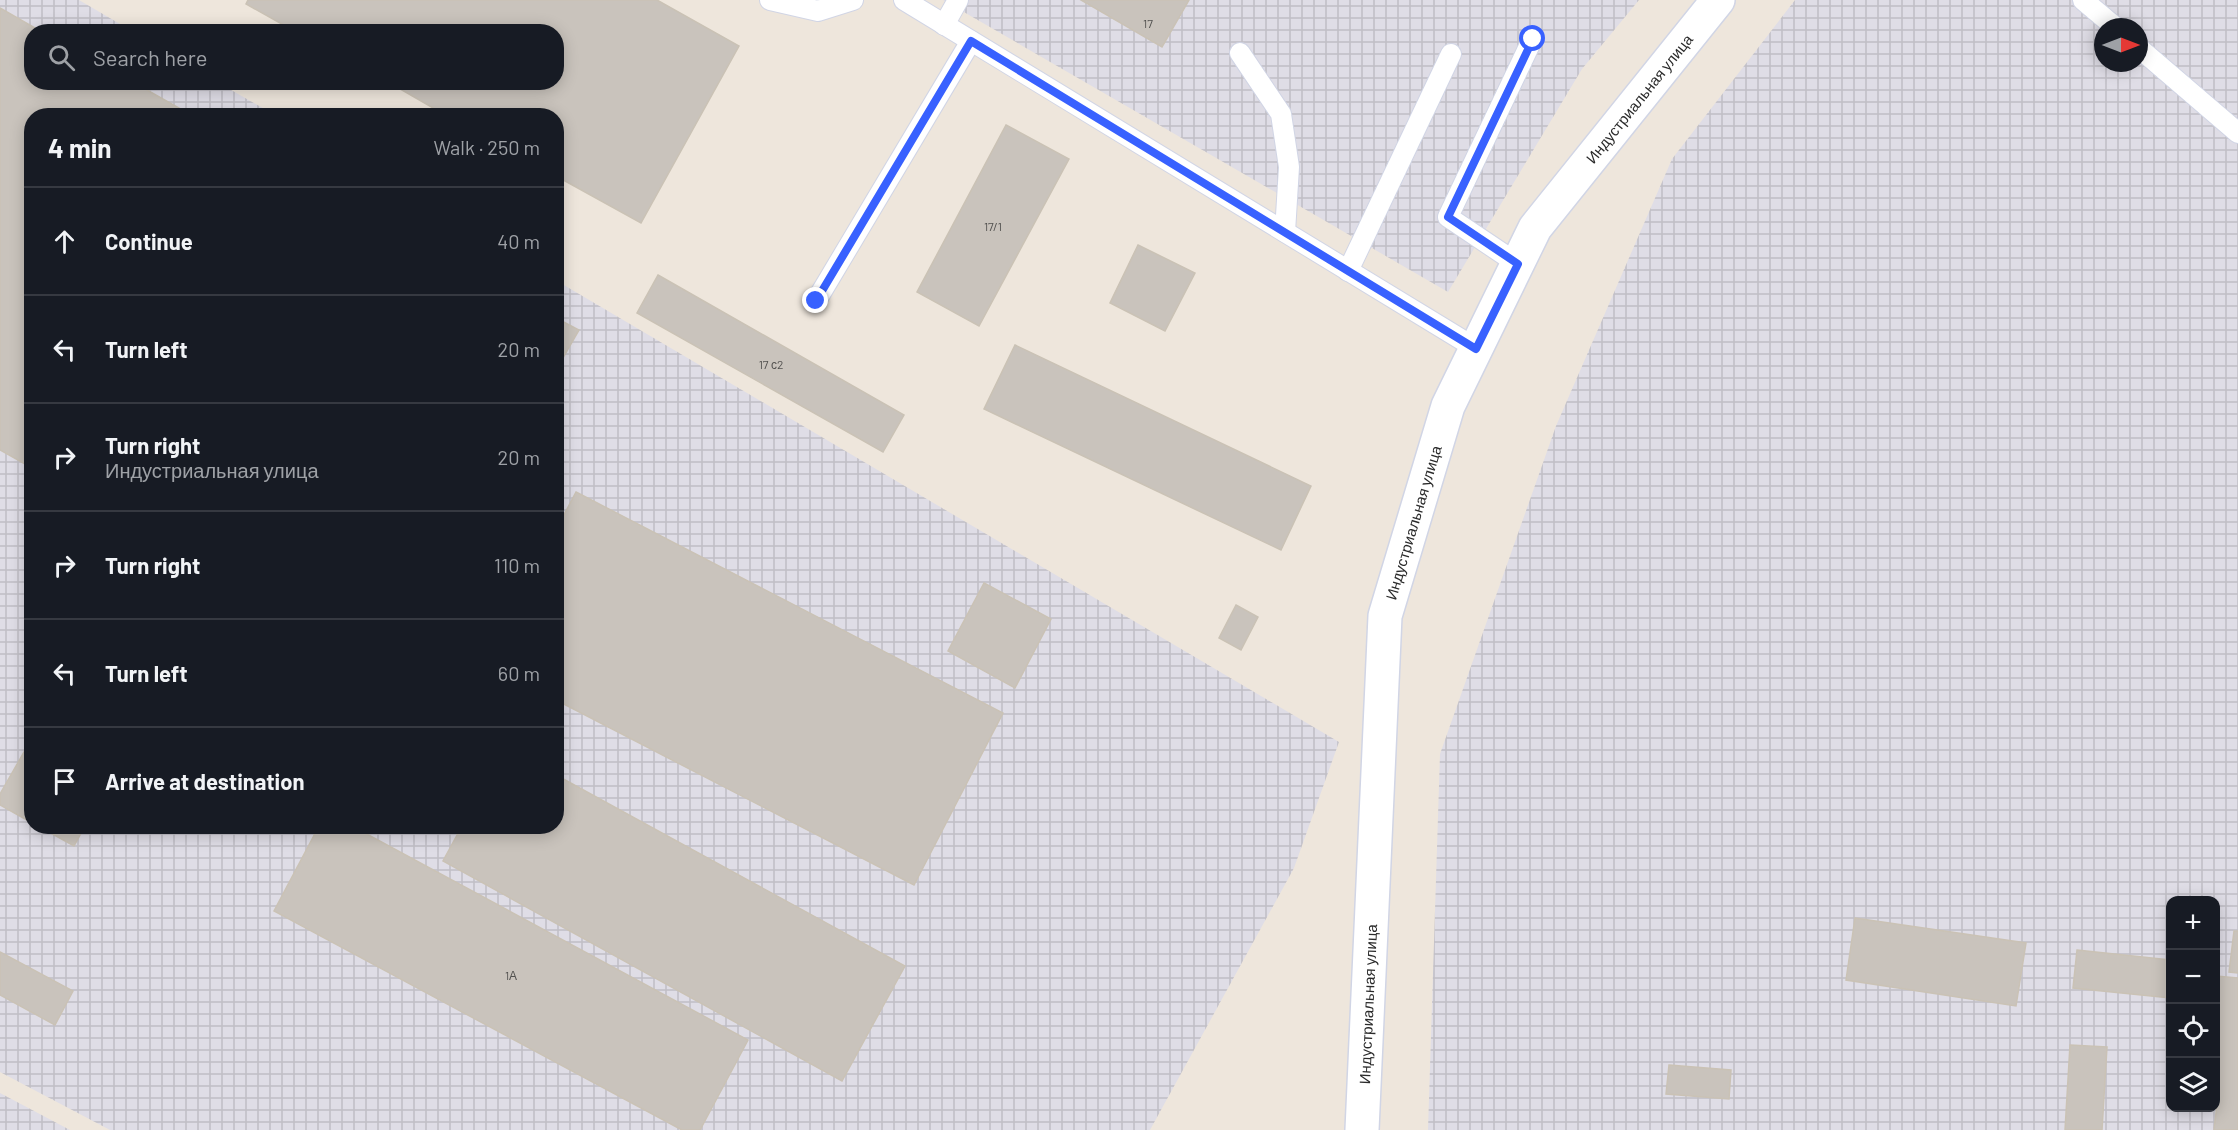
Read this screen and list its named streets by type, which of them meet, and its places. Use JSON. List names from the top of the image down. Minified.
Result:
{"streets":{"street":["Индустриальная улица"]},"house_numbers":["17","17/1","17 с2","1А"],"north":"right","page":{"search":"Search here","heading":["4 min","Walk · 250 m"],"list":[["Continue","40 m"],["Turn left","20 m"],["Turn right","Индустриальная улица","20 m"],["Turn right","110 m"],["Turn left","60 m"],"Arrive at destination"],"map_buttons":["+","−"]}}
